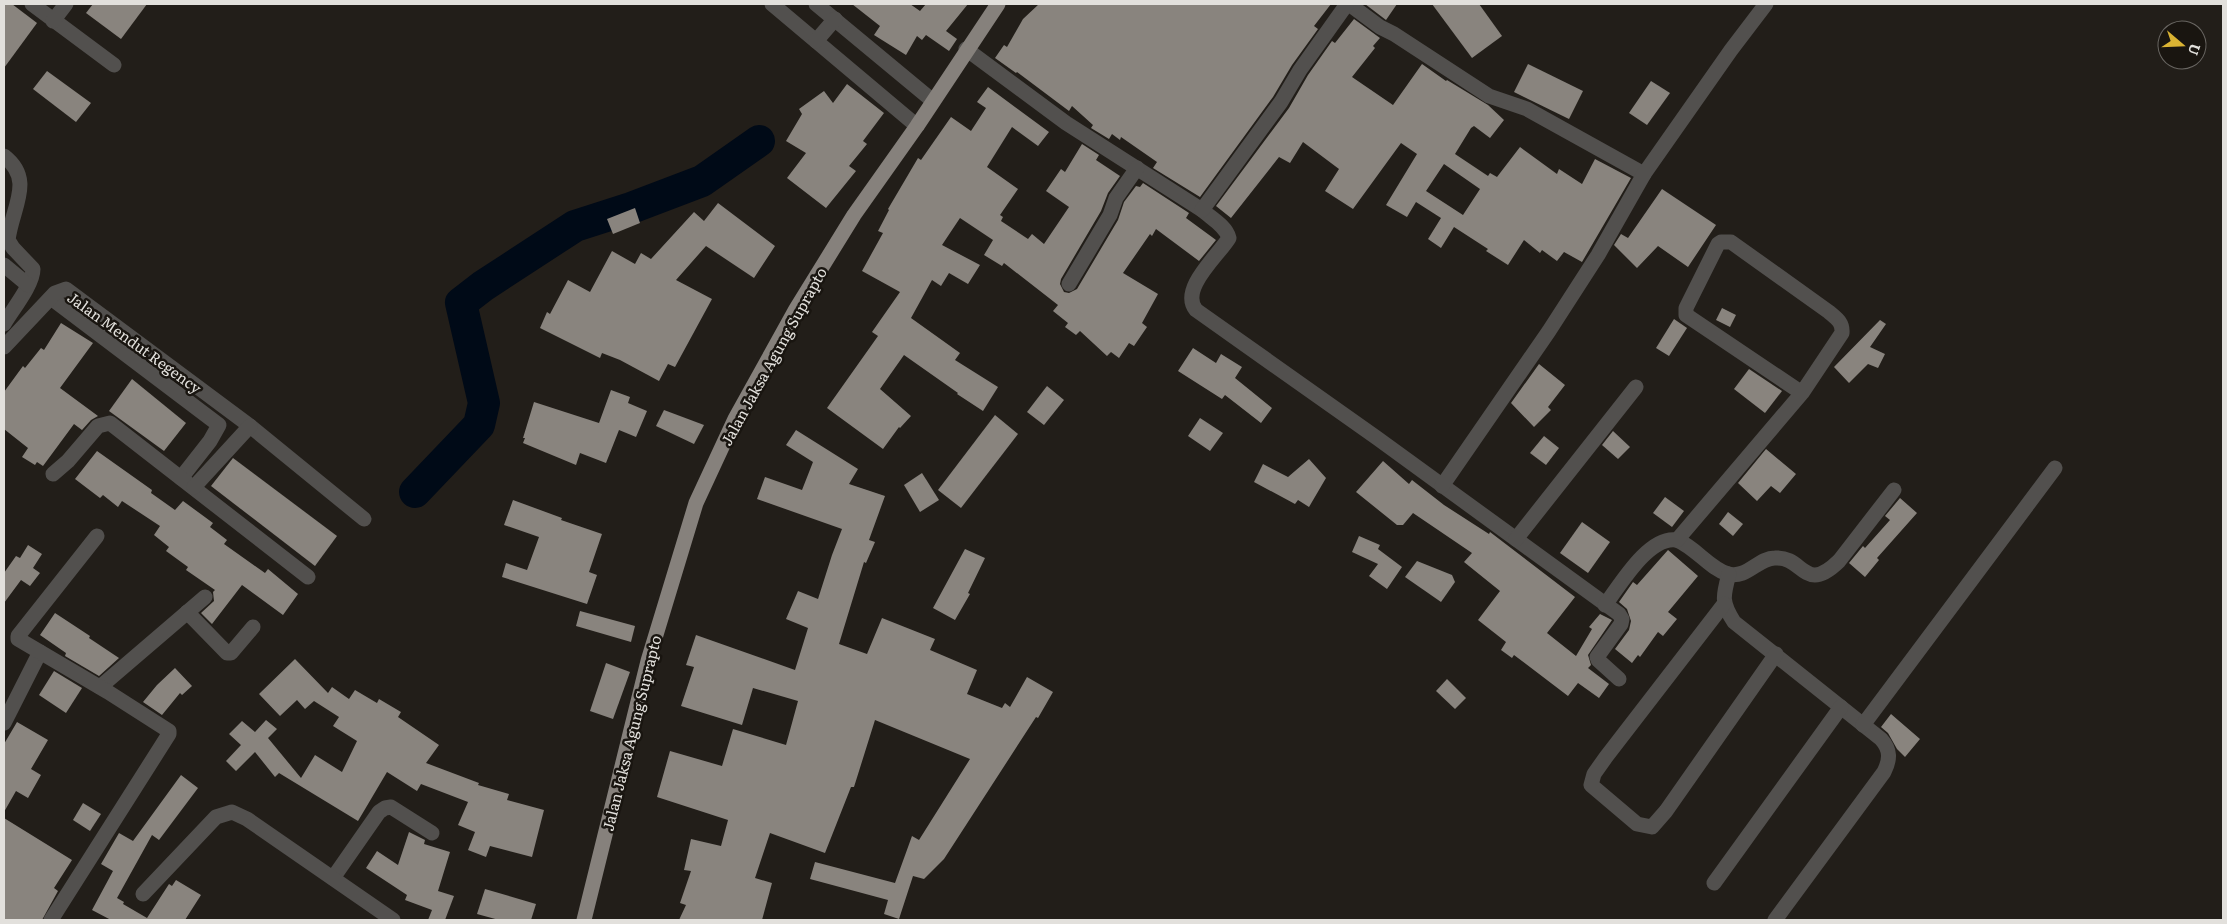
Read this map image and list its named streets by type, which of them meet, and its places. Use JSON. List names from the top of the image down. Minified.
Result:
{"streets":{"main road":["Jalan Jaksa Agung Suprapto"],"street":["Jalan Mendut Regency"]},"north":"right"}
